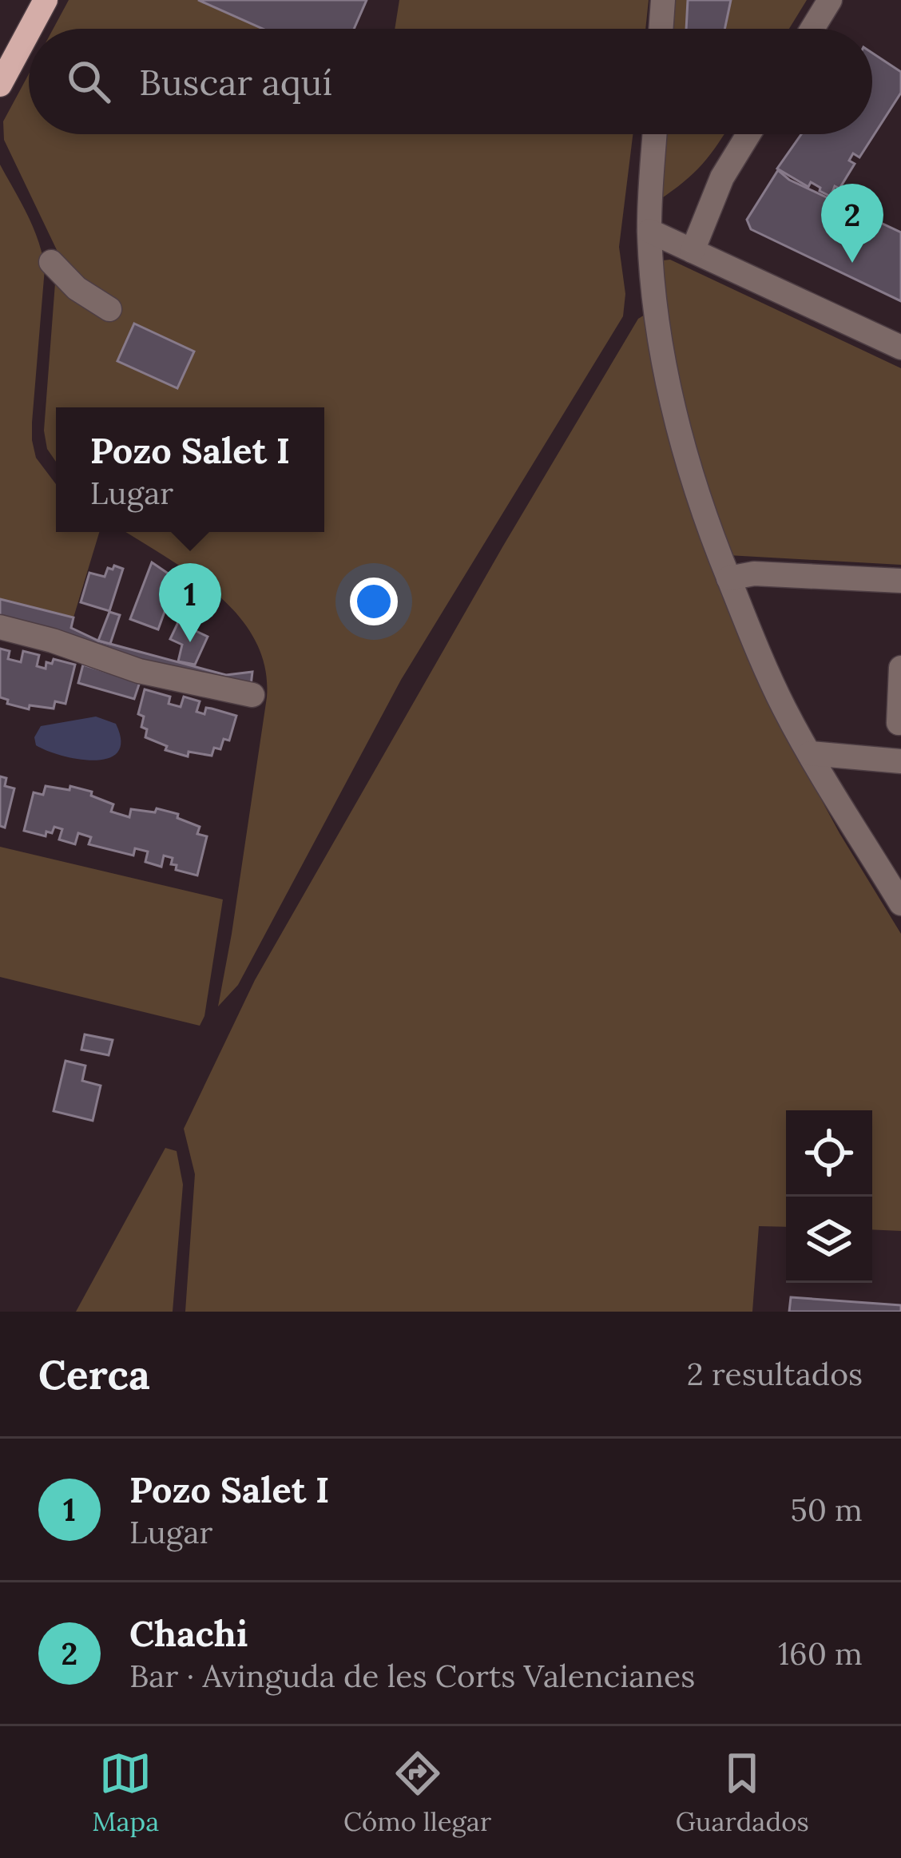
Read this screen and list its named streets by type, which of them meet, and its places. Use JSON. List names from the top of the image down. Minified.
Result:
{"page":{"search":"Buscar aquí","pins":["2","1"],"popup":["Pozo Salet I","Lugar"],"heading":["Cerca","2 resultados"],"list":[{"mark":"1","name":"Pozo Salet I","note":"Lugar","value":"50 m"},{"mark":"2","name":"Chachi","note":"Bar · Avinguda de les Corts Valencianes","value":"160 m"}],"nav":["Mapa","Cómo llegar","Guardados"]}}
